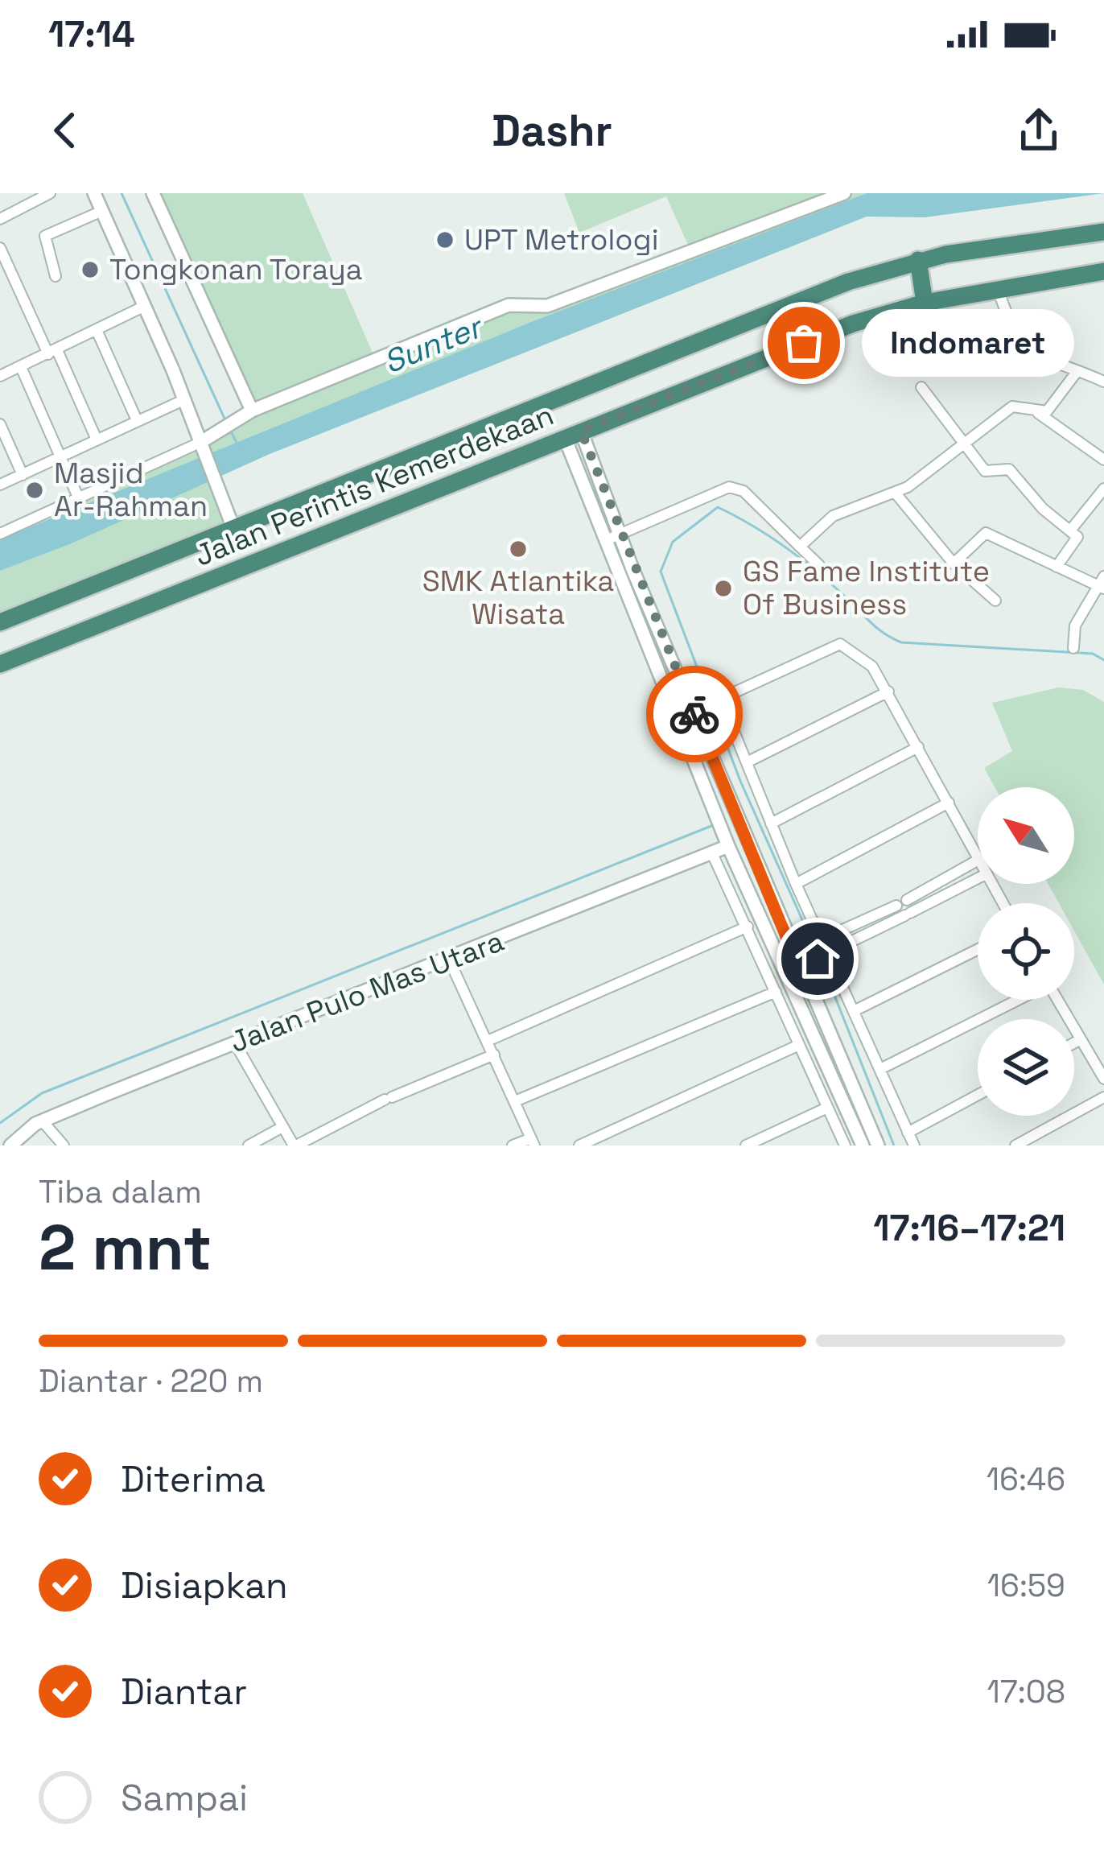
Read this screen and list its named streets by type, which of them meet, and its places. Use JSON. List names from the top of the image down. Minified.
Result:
{"streets":{"highway":["Jalan Perintis Kemerdekaan"],"street":["Jalan Pulo Mas Utara"]},"water":["Sunter"],"places":["UPT Metrologi","Tongkonan Toraya","Indomaret","Masjid Ar-Rahman","SMK Atlantika Wisata","GS Fame Institute Of Business"],"north":"top left","page":{"status":"17:14","header":"Dashr","bubble":"Indomaret","heading":["2 mnt","Tiba dalam","17:16–17:21"],"bar":"Diantar · 220 m","list":[["Diterima","16:46"],["Disiapkan","16:59"],["Diantar","17:08"],"Sampai"]}}
